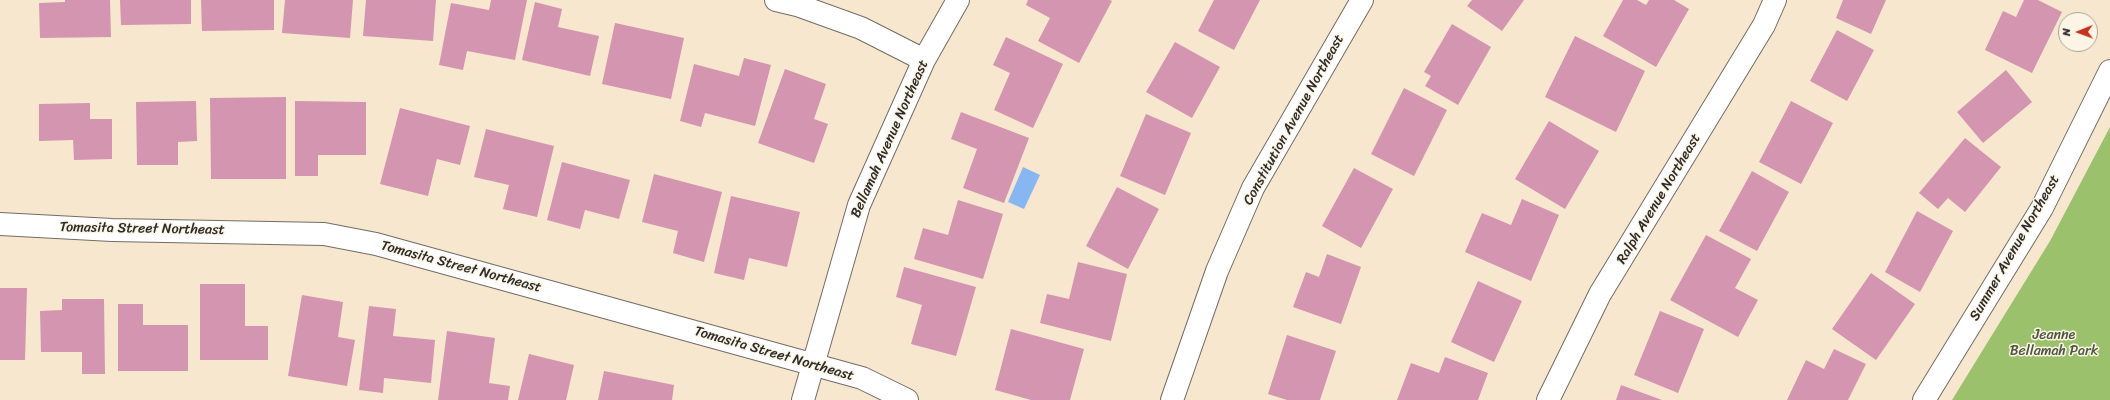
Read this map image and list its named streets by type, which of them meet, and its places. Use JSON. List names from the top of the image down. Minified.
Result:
{"streets":{"street":["Constitution Avenue Northeast","Bellamah Avenue Northeast","Ralph Avenue Northeast","Tomasita Street Northeast","Summer Avenue Northeast"]},"crossings":[["Bellamah Avenue Northeast","Tomasita Street Northeast"]],"parks":["Jeanne Bellamah Park"],"north":"left"}
